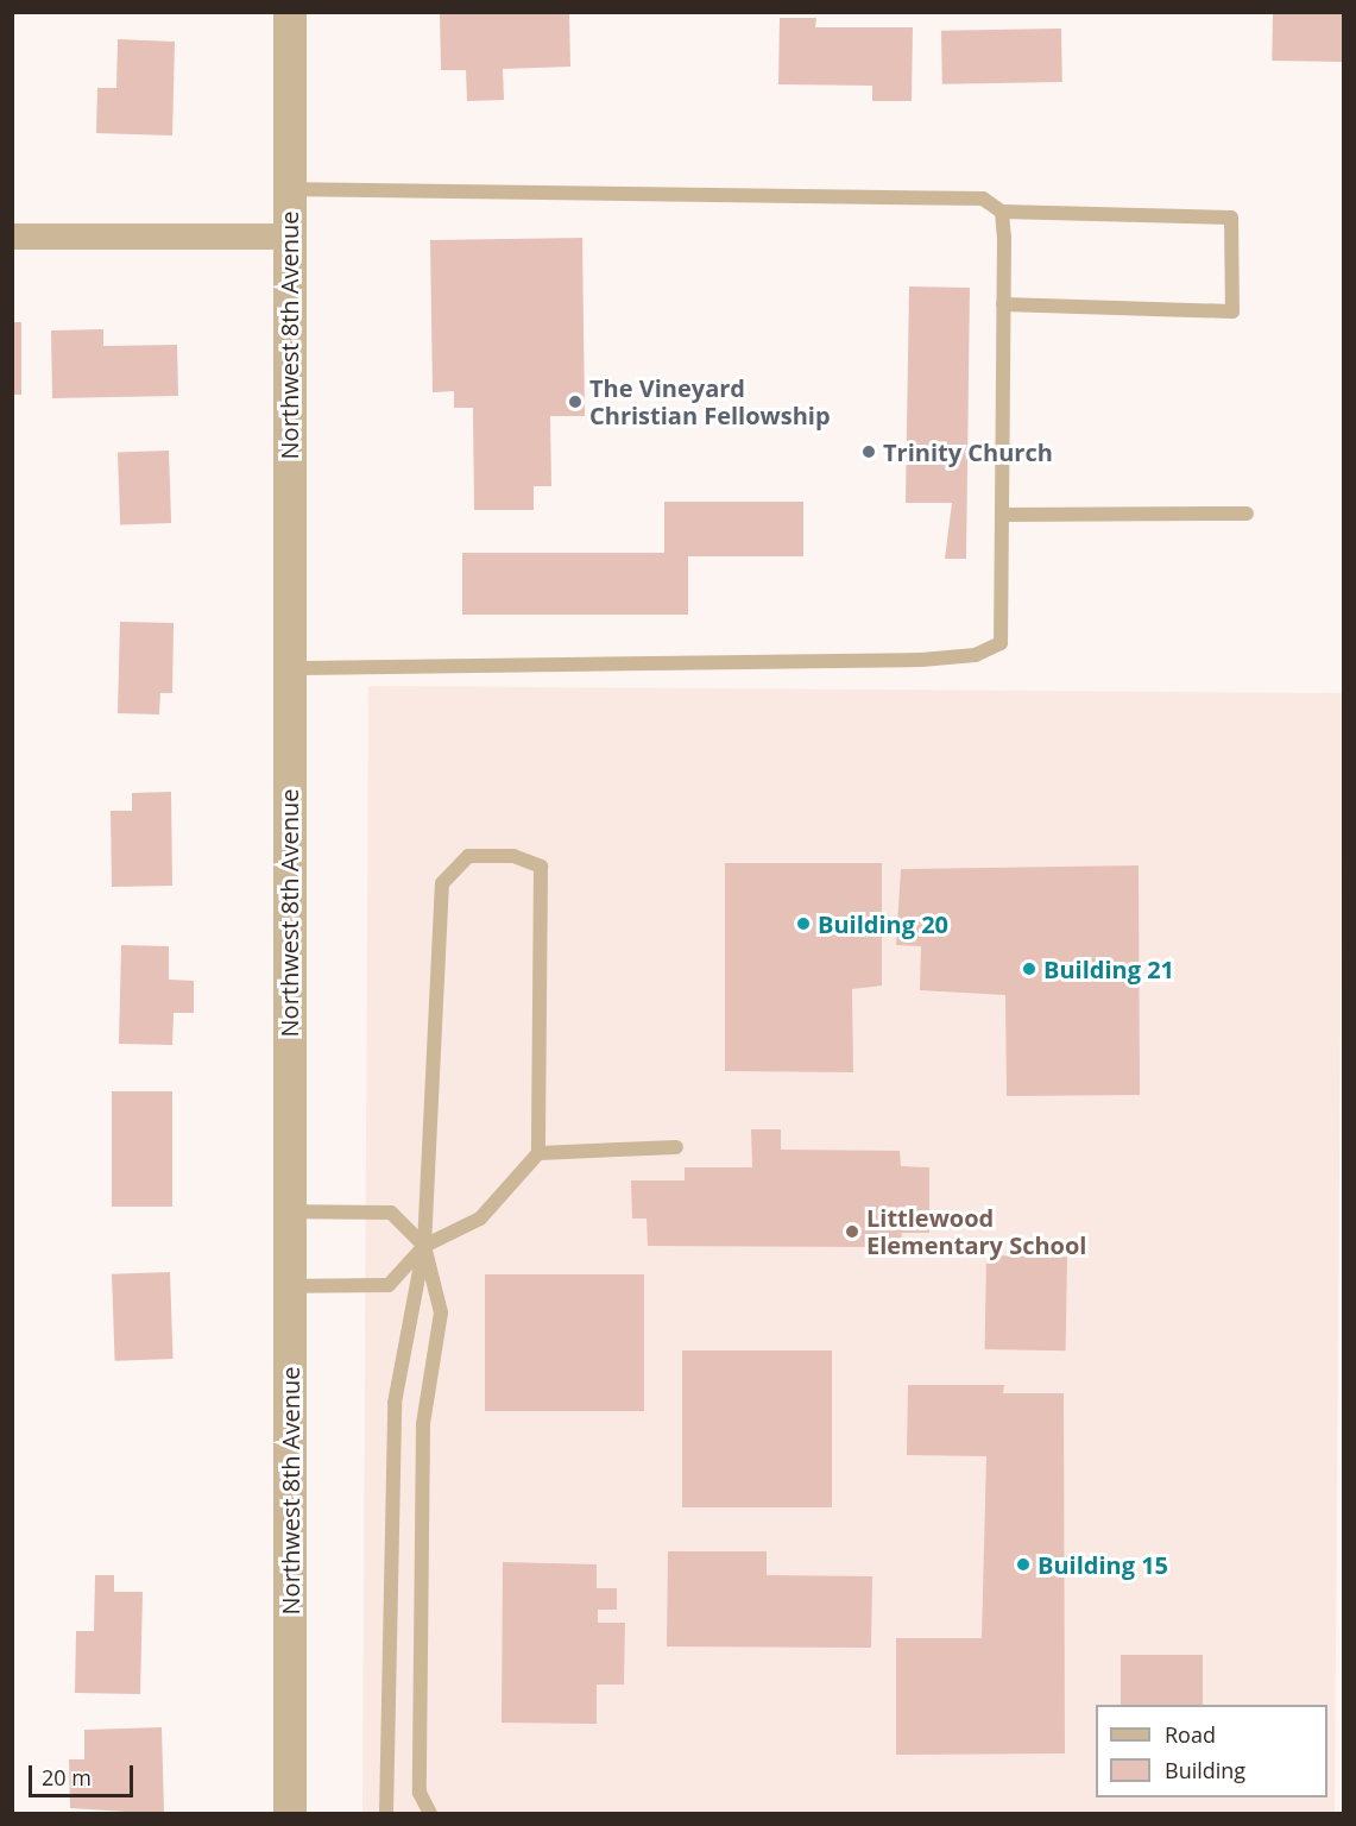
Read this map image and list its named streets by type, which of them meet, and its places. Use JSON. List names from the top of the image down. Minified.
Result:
{"streets":{"street":["Northwest 8th Avenue"]},"places":["The Vineyard Christian Fellowship","Trinity Church","Building 20","Building 21","Littlewood Elementary School","Building 15"],"legend":["Road","Building"],"scale_bar":"20 m"}
